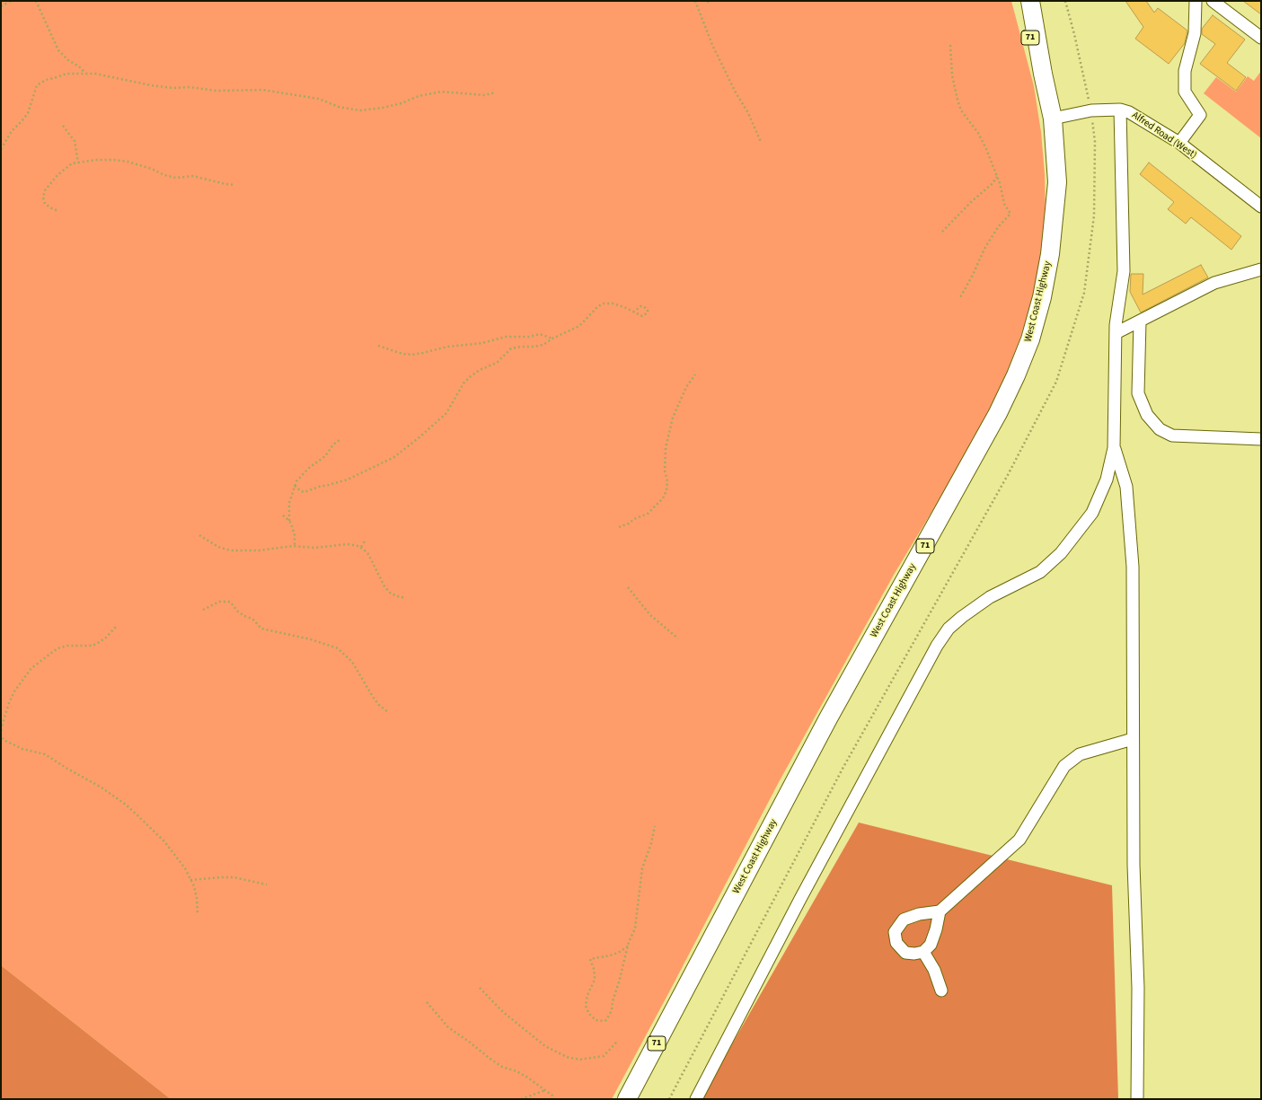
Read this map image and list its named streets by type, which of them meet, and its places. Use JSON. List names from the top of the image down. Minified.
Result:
{"streets":{"highway":["71","West Coast Highway"],"lane":["Alfred Road (West)"]},"crossings":[["Alfred Road (West)","West Coast Highway"]]}
